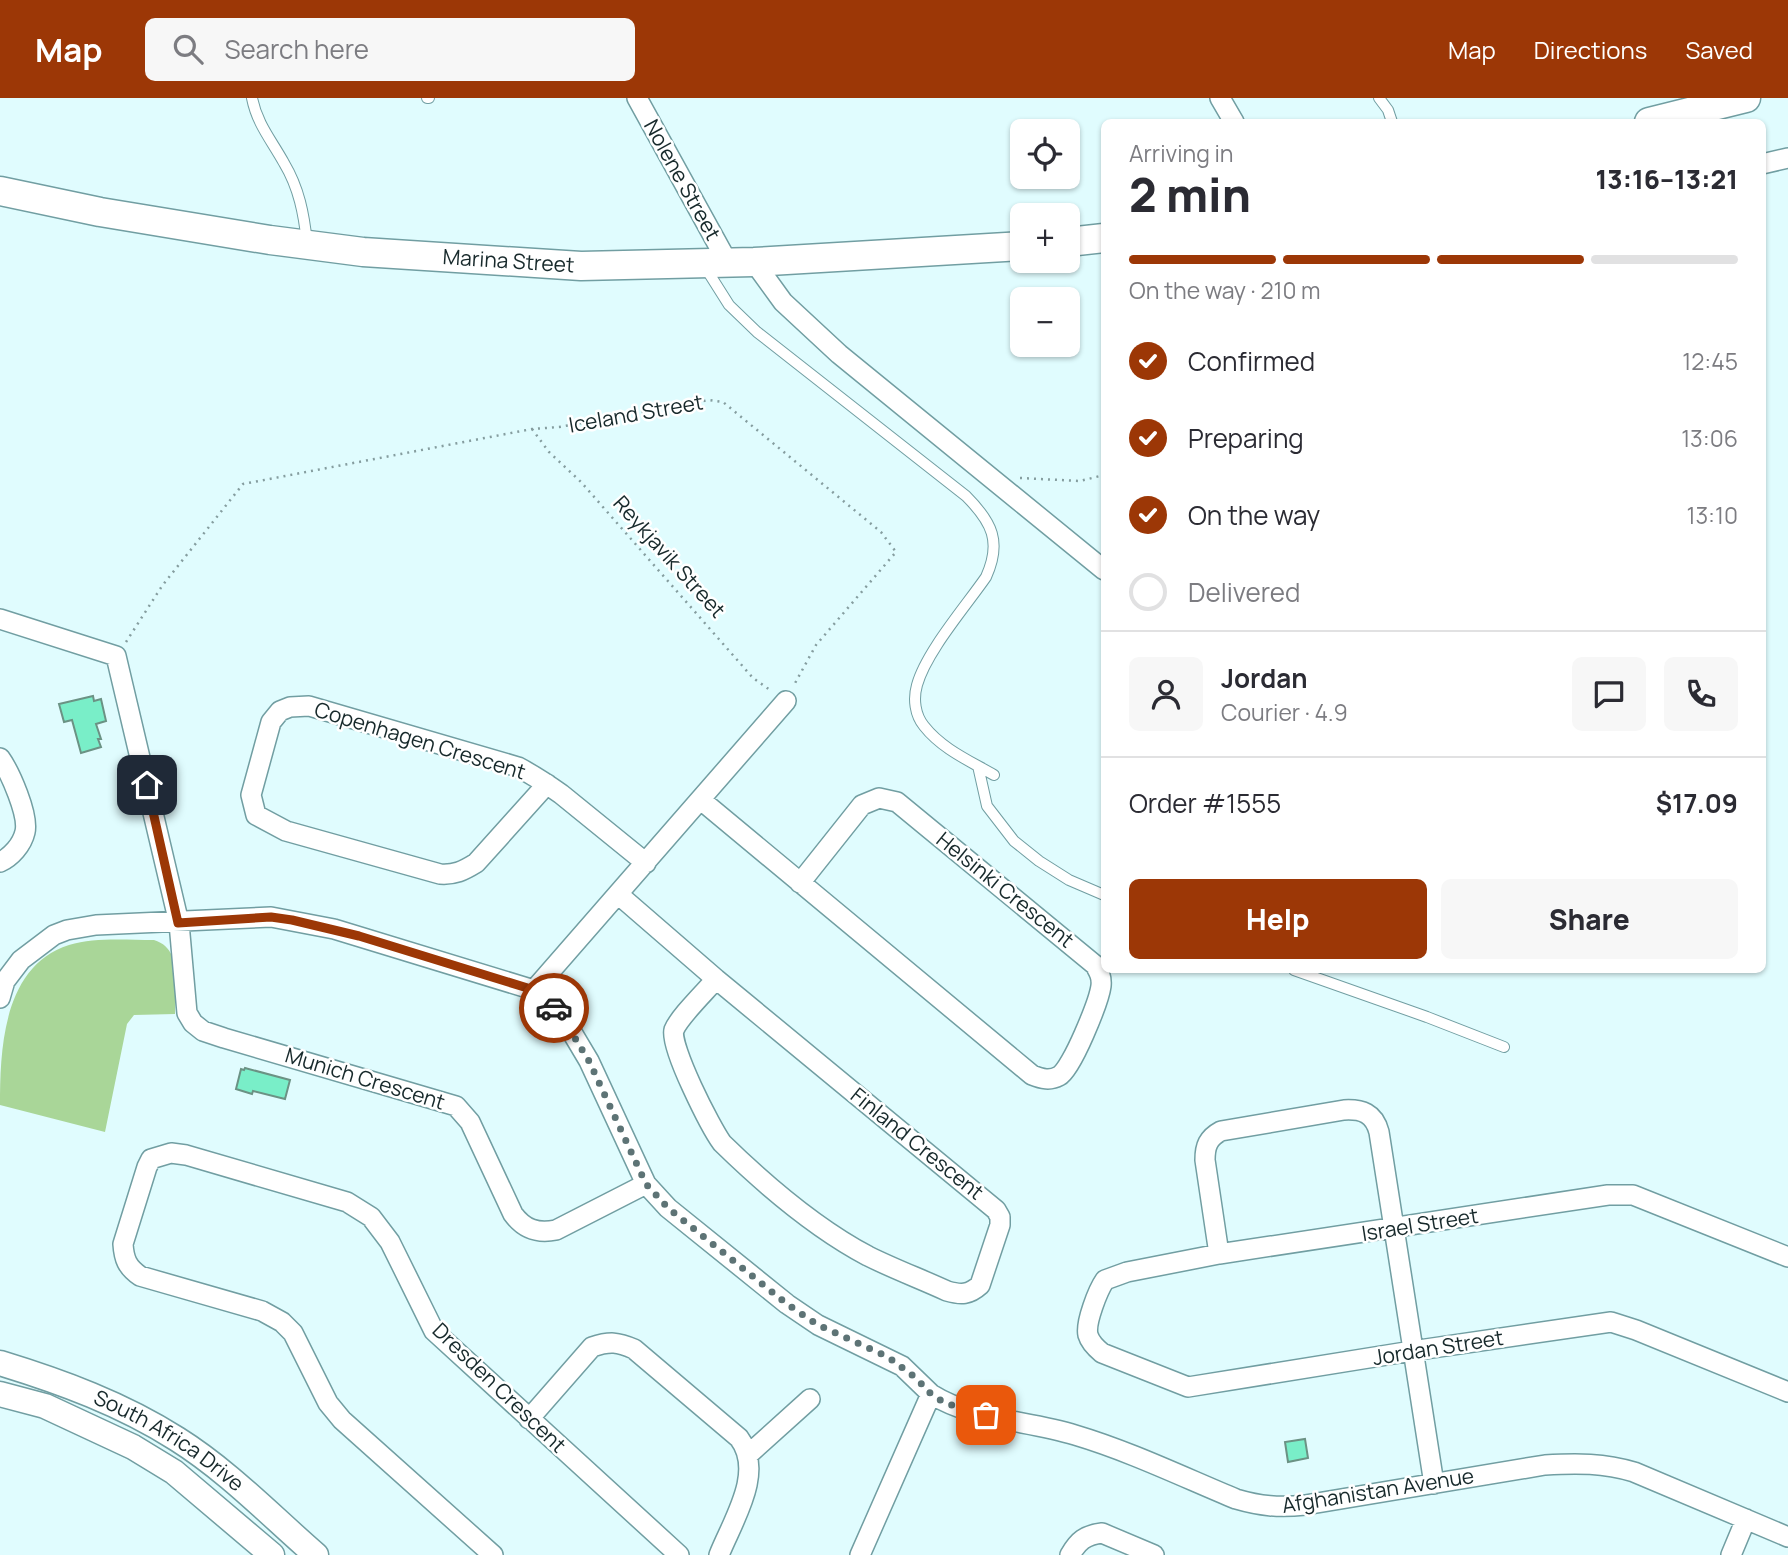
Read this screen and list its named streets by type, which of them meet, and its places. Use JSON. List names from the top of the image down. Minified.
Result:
{"streets":{"main road":["Marina Street"],"street":["Nolene Street","Copenhagen Crescent","Helsinki Crescent","Munich Crescent","Finland Crescent","Israel Street","Jordan Street","Dresden Crescent","South Africa Drive","Afghanistan Avenue"],"path":["Iceland Street","Reykjavik Street"]},"crossings":[["Nolene Street","Marina Street"],["Iceland Street","Reykjavik Street"],["Munich Crescent","Afghanistan Avenue"],["Israel Street","Jordan Street"]],"page":{"header":"Map","search":"Search here","nav":["Map","Directions","Saved"],"map_buttons":["+","−"],"heading":["2 min","Arriving in","13:16–13:21"],"panel":["Jordan","Courier · 4.9","Order #1555","$17.09"],"bar":"On the way · 210 m","list":[["Confirmed","12:45"],["Preparing","13:06"],["On the way","13:10"],"Delivered"],"buttons":["Help","Share"]}}
